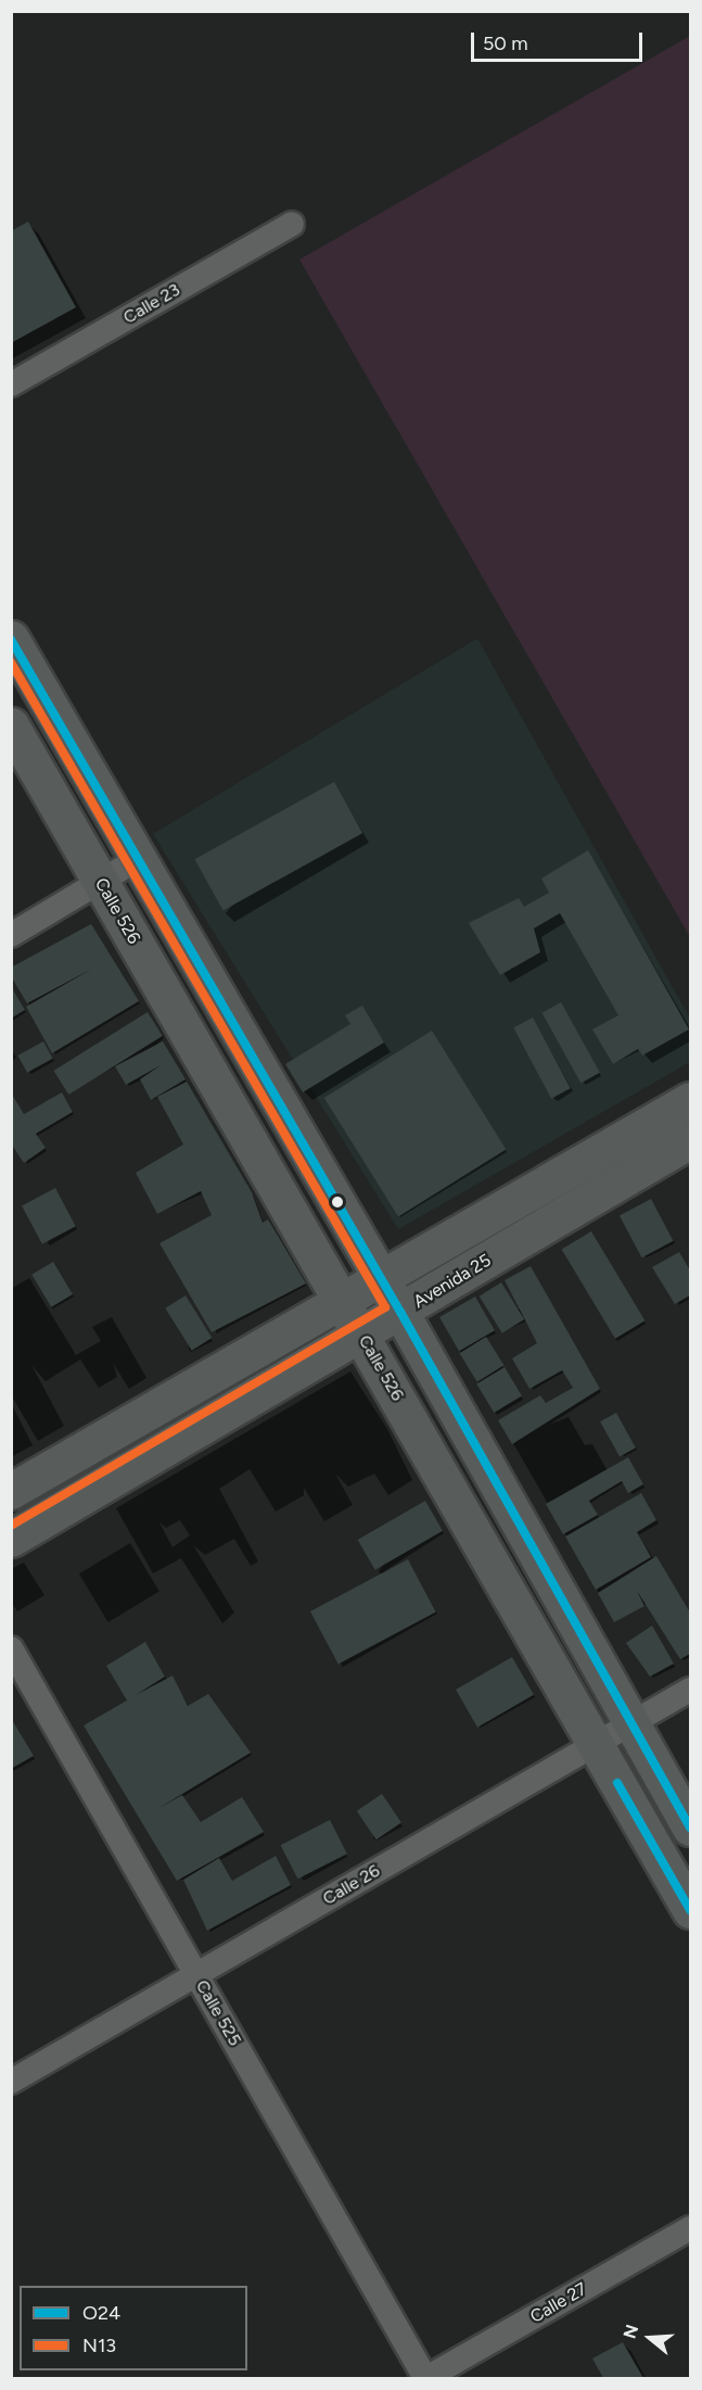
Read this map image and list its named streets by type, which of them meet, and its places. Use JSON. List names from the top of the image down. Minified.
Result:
{"streets":{"main road":["Calle 526","Avenida 25"],"street":["Calle 23","Calle 26","Calle 525","Calle 27"]},"crossings":[["Calle 526","Avenida 25"],["Calle 526","Calle 26"],["Calle 26","Calle 525"],["Calle 525","Calle 27"]],"lines":["transit line O24","transit line N13"],"legend":["O24","N13"],"scale_bar":"50 m","north":"left"}
